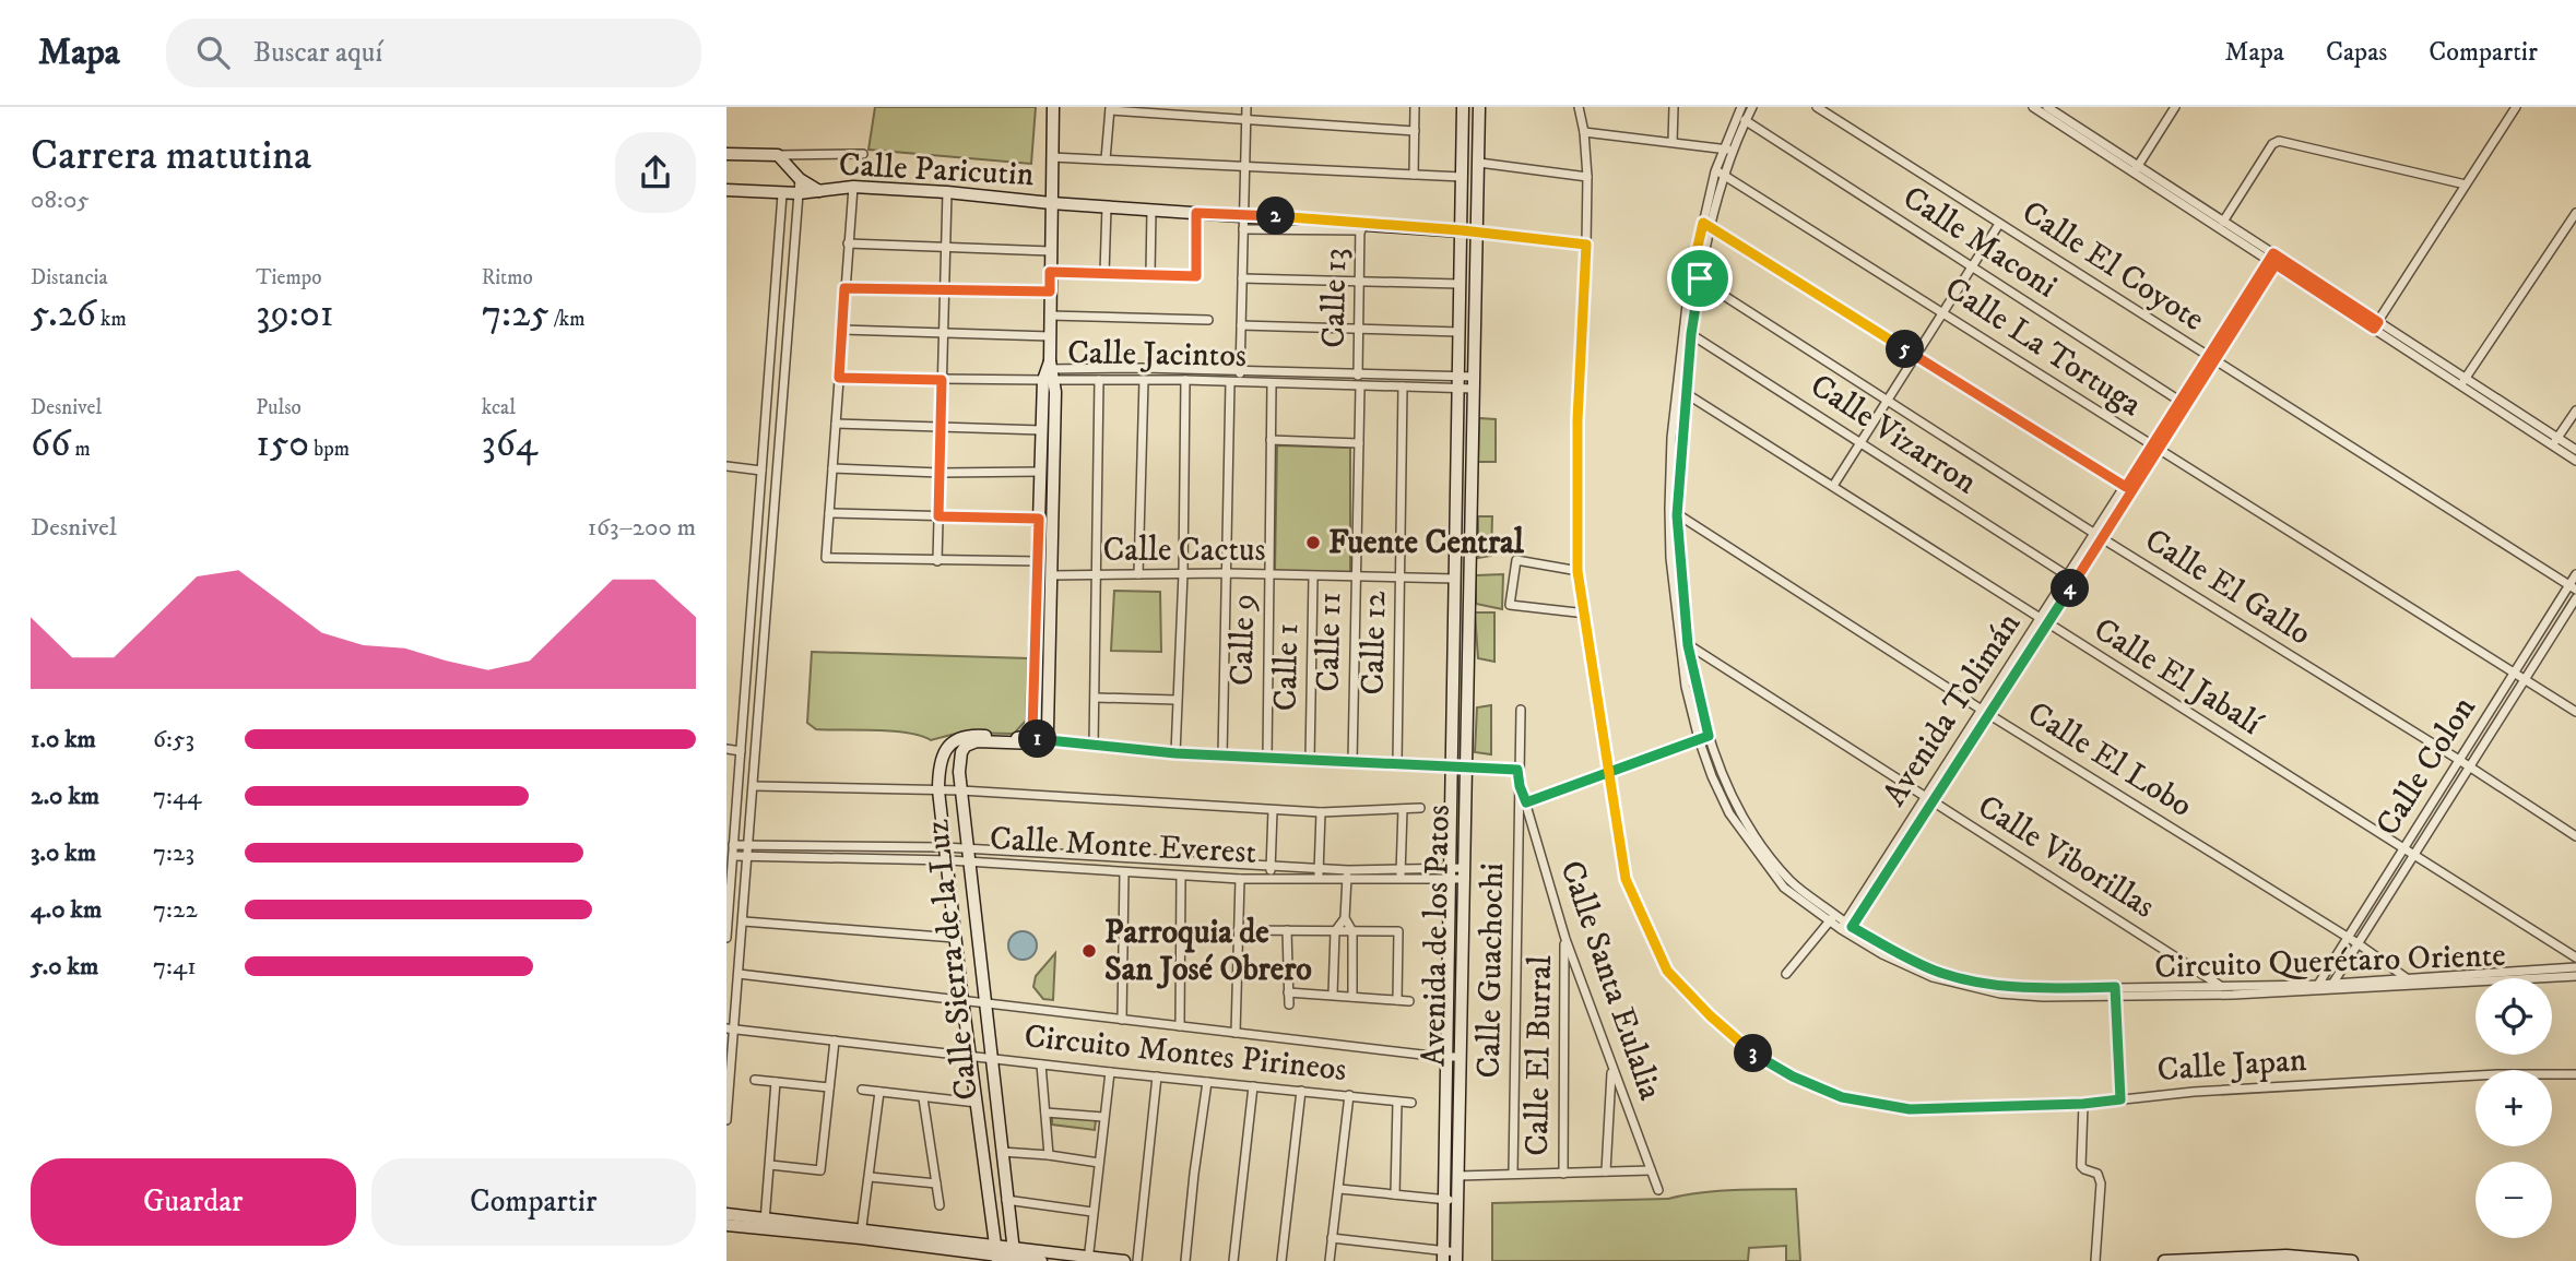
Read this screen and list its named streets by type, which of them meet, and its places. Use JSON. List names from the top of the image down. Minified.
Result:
{"streets":{"street":["Calle Paricutin","Calle Maconi","Calle El Coyote","Calle 13","Calle La Tortuga","Calle Jacintos","Calle Vizarron","Calle Cactus","Calle El Gallo","Calle 9","Calle 11","Calle 12","Calle 1","Calle El Jabalí","Avenida Tolimán","Calle El Lobo","Calle Colon","Calle Monte Everest","Calle Viborillas","Avenida de los Patos","Calle Sierra de la Luz","Circuito Querétaro Oriente","Calle Guachochi","Calle Santa Eulalia","Circuito Montes Pirineos","Calle El Burral","Calle Japan"]},"crossings":[["Calle Paricutin","Calle 13"],["Calle Paricutin","Avenida de los Patos"],["Calle Maconi","Avenida Tolimán"],["Calle Maconi","Circuito Querétaro Oriente"],["Calle El Coyote","Avenida Tolimán"],["Calle El Coyote","Calle Colon"],["Calle 13","Calle Jacintos"],["Calle La Tortuga","Avenida Tolimán"],["Calle La Tortuga","Calle Colon"],["Calle La Tortuga","Circuito Querétaro Oriente"],["Calle Jacintos","Calle 9"],["Calle Jacintos","Calle 11"],["Calle Jacintos","Calle 12"],["Calle Jacintos","Avenida de los Patos"],["Calle Vizarron","Avenida Tolimán"],["Calle Vizarron","Circuito Querétaro Oriente"],["Calle Cactus","Calle 9"],["Calle Cactus","Calle 11"],["Calle Cactus","Calle 12"],["Calle Cactus","Calle 1"],["Calle Cactus","Avenida de los Patos"],["Calle El Gallo","Avenida Tolimán"],["Calle El Gallo","Calle Colon"],["Calle El Gallo","Circuito Querétaro Oriente"],["Calle El Jabalí","Avenida Tolimán"],["Calle El Jabalí","Calle Colon"],["Calle El Jabalí","Circuito Querétaro Oriente"],["Avenida Tolimán","Calle El Lobo"],["Avenida Tolimán","Calle Viborillas"],["Avenida Tolimán","Circuito Querétaro Oriente"],["Calle El Lobo","Calle Colon"],["Calle El Lobo","Circuito Querétaro Oriente"],["Calle Colon","Circuito Querétaro Oriente"],["Calle Monte Everest","Avenida de los Patos"],["Calle Monte Everest","Calle Sierra de la Luz"],["Calle Viborillas","Circuito Querétaro Oriente"],["Calle Sierra de la Luz","Circuito Montes Pirineos"],["Calle Guachochi","Calle Santa Eulalia"],["Calle Santa Eulalia","Calle El Burral"]],"places":["Fuente Central","Parroquia de San José Obrero"],"page":{"header":"Mapa","search":"Buscar aquí","nav":["Mapa","Capas","Compartir"],"heading":["Carrera matutina","08:05"],"pins":["2","5","4","1","3"],"stats":[["Distancia","5.26 km"],["Tiempo","39:01"],["Ritmo","7:25 /km"],["Desnivel","66 m"],["Pulso","150 bpm"],["kcal","364"]],"chart":["Desnivel","163–200 m"],"list":[{"name":"1.0 km","note":"6:53"},{"name":"2.0 km","note":"7:44"},{"name":"3.0 km","note":"7:23"},{"name":"4.0 km","note":"7:22"},{"name":"5.0 km","note":"7:41"}],"map_buttons":["+","−"],"buttons":["Guardar","Compartir"]}}
